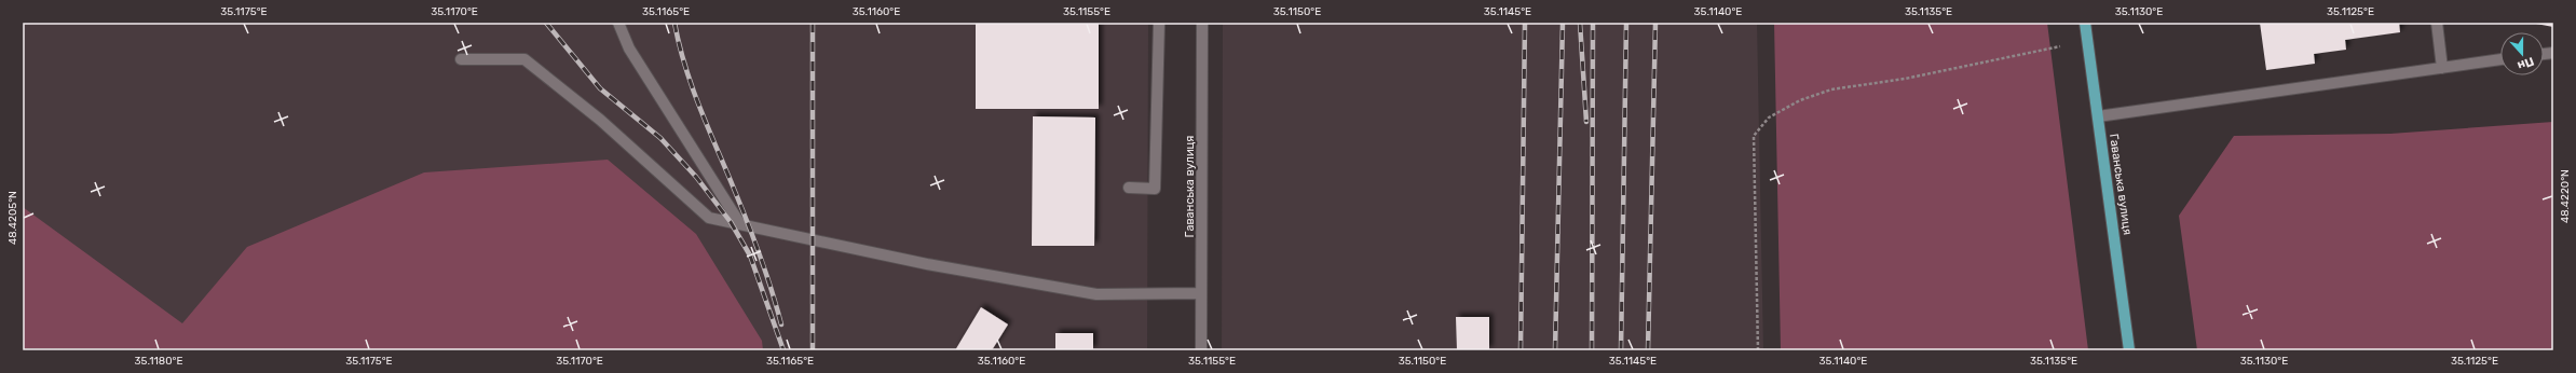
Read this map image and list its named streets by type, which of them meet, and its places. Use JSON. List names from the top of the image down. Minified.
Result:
{"streets":{"main road":["Гаванська вулиця"]},"north":"bottom","coordinates":["35.1175°E","35.1170°E","35.1165°E","35.1160°E","35.1155°E","35.1150°E","35.1145°E","35.1140°E","35.1135°E","35.1130°E","35.1125°E","48.4220°N","48.4205°N","35.1180°E"]}
